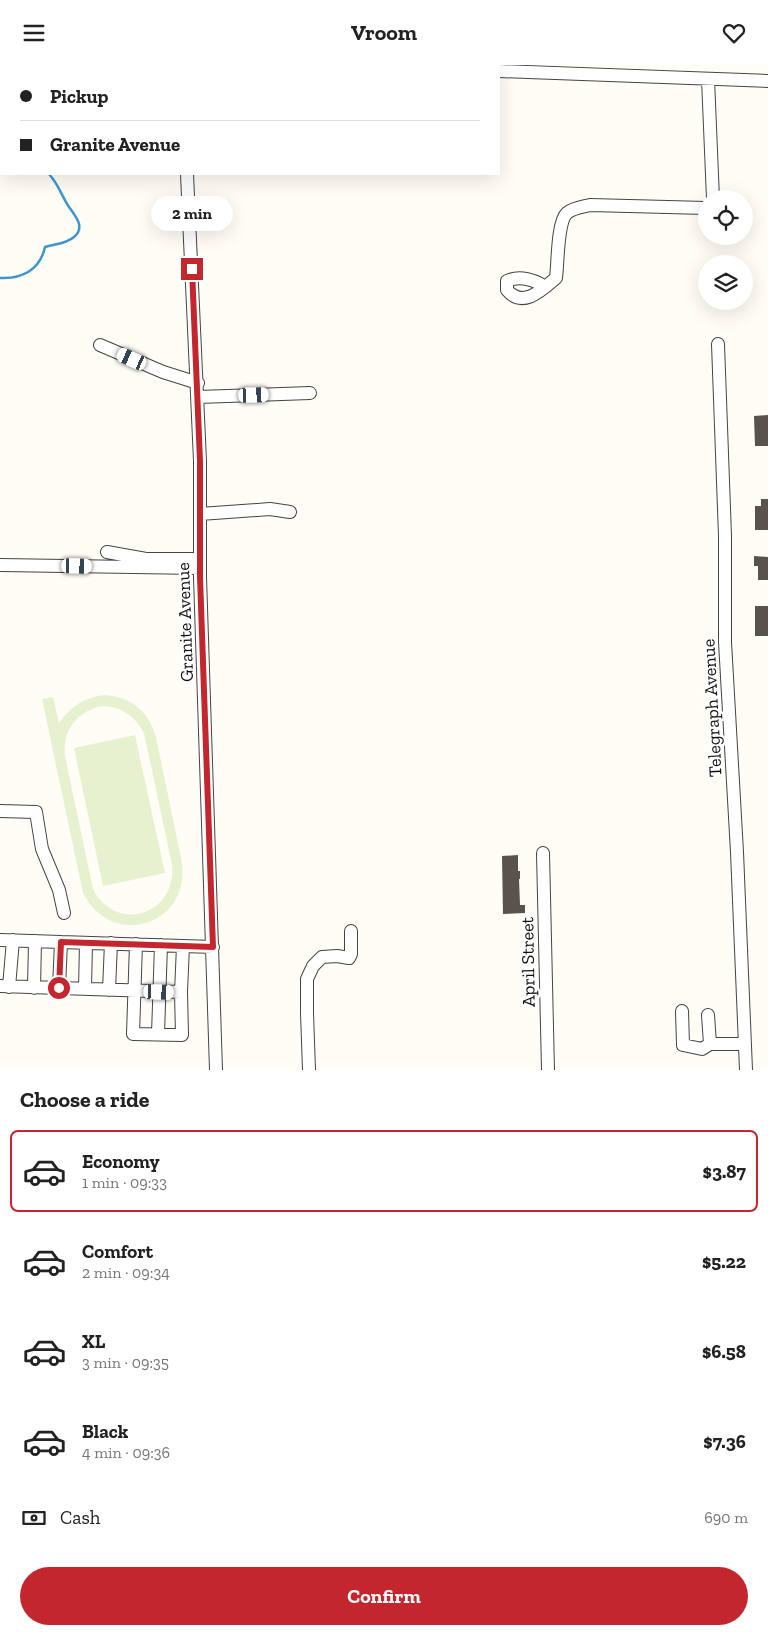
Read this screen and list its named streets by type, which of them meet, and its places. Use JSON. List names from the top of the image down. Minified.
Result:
{"streets":{"street":["Granite Avenue","Telegraph Avenue","April Street"]},"page":{"header":"Vroom","banner":["Pickup","Granite Avenue"],"bubble":"2 min","heading":"Choose a ride","list":[{"name":"Economy","note":"1 min · 09:33","value":"$3.87"},{"name":"Comfort","note":"2 min · 09:34","value":"$5.22"},{"name":"XL","note":"3 min · 09:35","value":"$6.58"},{"name":"Black","note":"4 min · 09:36","value":"$7.36"}],"pay":["Cash","690 m"],"buttons":"Confirm"}}
